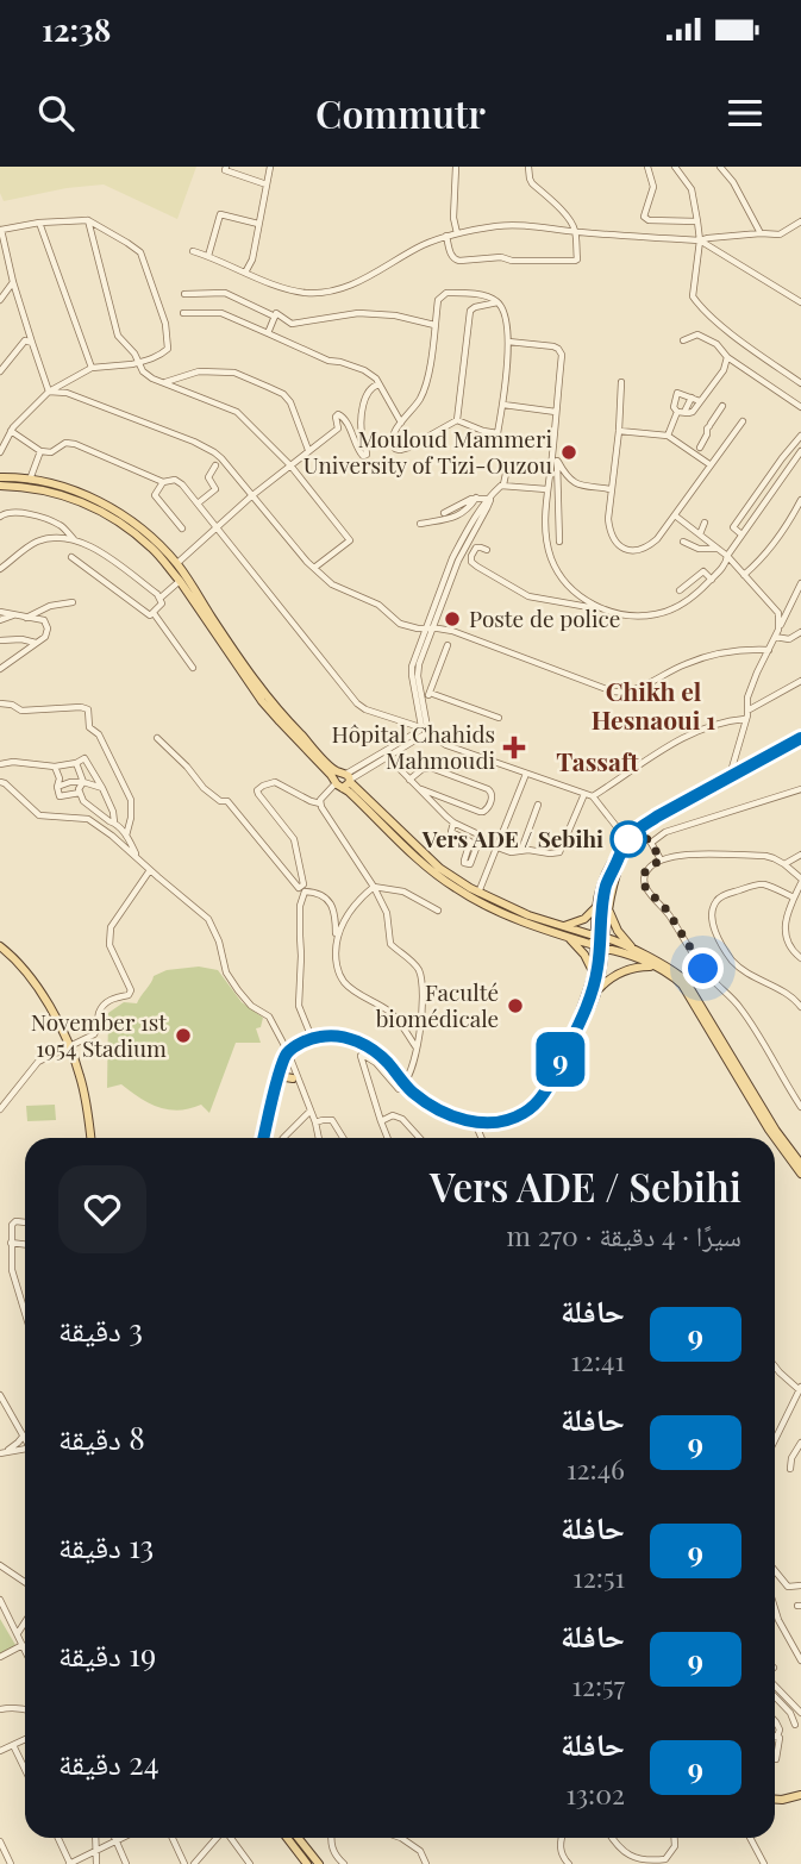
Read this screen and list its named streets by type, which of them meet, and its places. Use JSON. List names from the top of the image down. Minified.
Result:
{"districts":["Chikh el Hesnaoui 1","Tassaft"],"places":{"other":["Mouloud Mammeri University of Tizi-Ouzou","Poste de police","Vers ADE / Sebihi","Faculté biomédicale","November 1st 1954 Stadium"],"health":["Hôpital Chahids Mahmoudi"]},"lines":["bus line 9"],"page":{"status":"12:38","header":"Commutr","on_map":"9","heading":["Vers ADE / Sebihi","سيرًا · 4 دقيقة · 270 m"],"list":[{"mark":"9","name":"حافلة","note":"12:41","value":"3 دقيقة"},{"mark":"9","name":"حافلة","note":"12:46","value":"8 دقيقة"},{"mark":"9","name":"حافلة","note":"12:51","value":"13 دقيقة"},{"mark":"9","name":"حافلة","note":"12:57","value":"19 دقيقة"},{"mark":"9","name":"حافلة","note":"13:02","value":"24 دقيقة"}]}}
